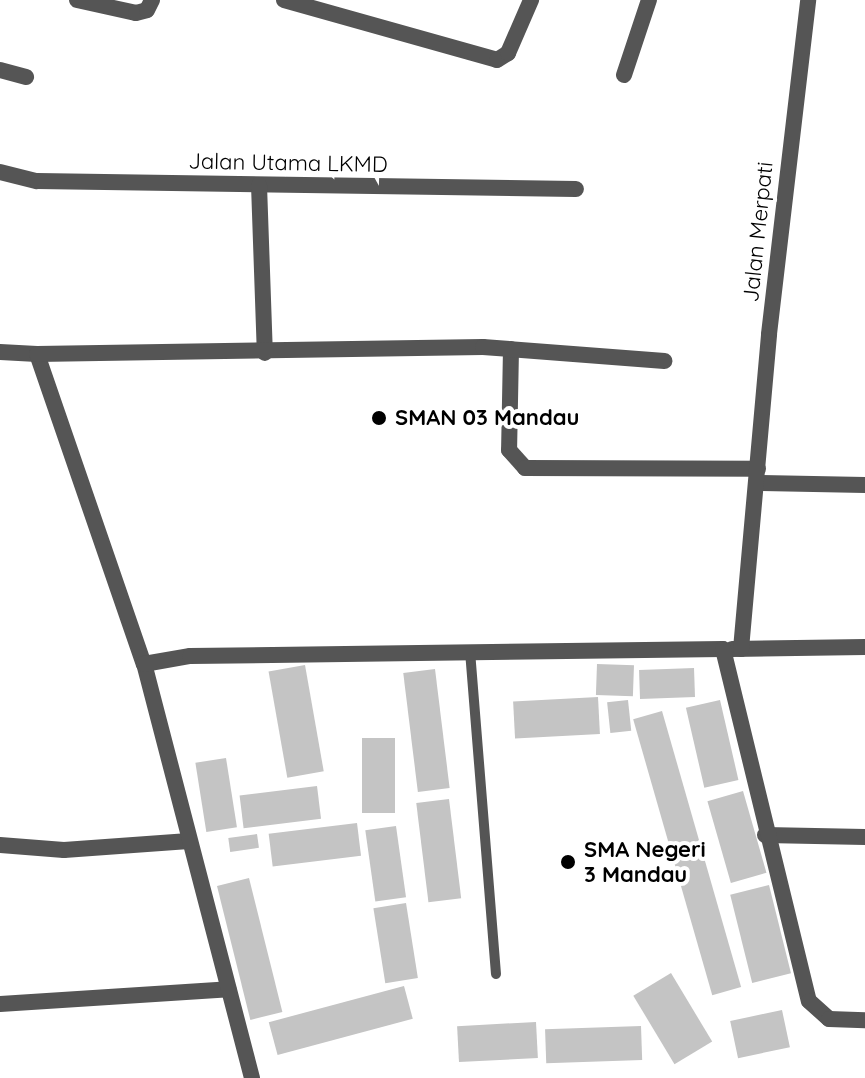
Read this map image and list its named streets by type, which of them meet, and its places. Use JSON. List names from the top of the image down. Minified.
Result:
{"streets":{"street":["Jalan Utama LKMD","Jalan Merpati"]},"places":["SMAN 03 Mandau","SMA Negeri 3 Mandau"]}
